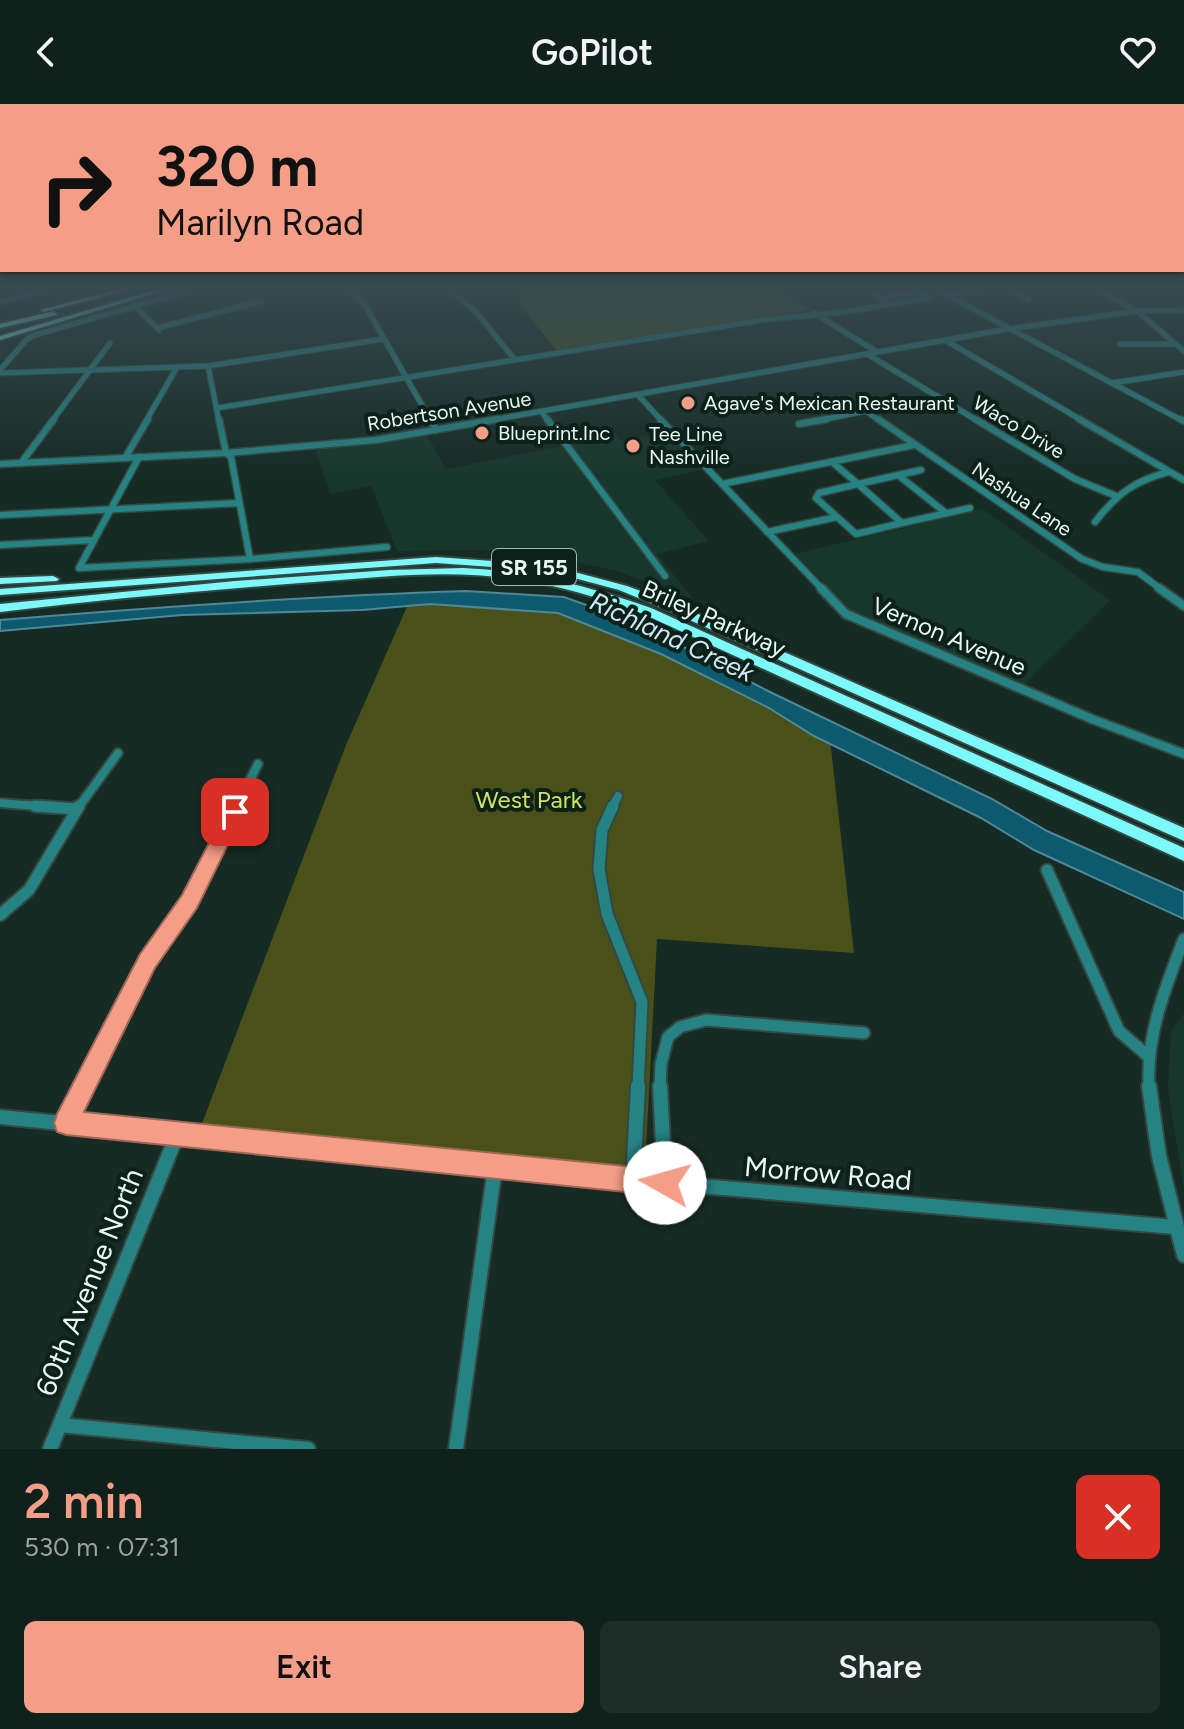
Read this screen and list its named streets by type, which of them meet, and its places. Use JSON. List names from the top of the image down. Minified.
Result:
{"streets":{"highway":["SR 155","Briley Parkway"],"street":["Robertson Avenue","Waco Drive","Nashua Lane","Vernon Avenue","Morrow Road","60th Avenue North"]},"crossings":[["Robertson Avenue","Waco Drive"],["Robertson Avenue","Vernon Avenue"],["Morrow Road","60th Avenue North"]],"water":["Richland Creek"],"parks":["West Park"],"places":["Agave's Mexican Restaurant","Blueprint.Inc","Tee Line Nashville"],"page":{"header":"GoPilot","turn":["320 m","Marilyn Road"],"heading":["2 min","530 m · 07:31"],"buttons":["Exit","Share"]}}
